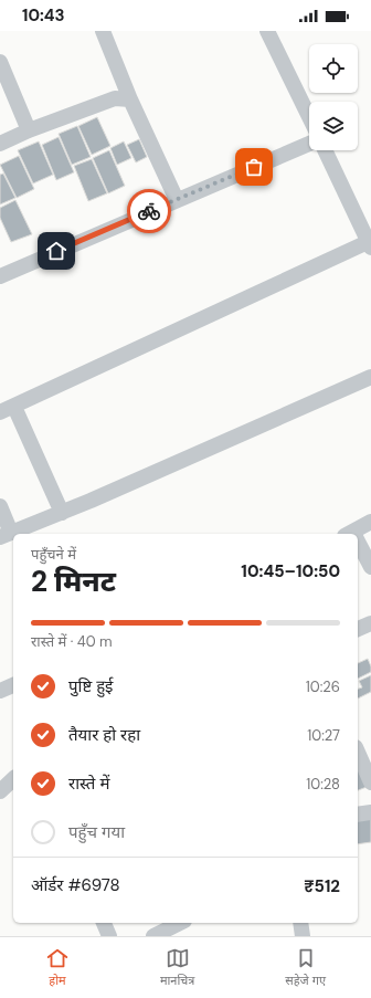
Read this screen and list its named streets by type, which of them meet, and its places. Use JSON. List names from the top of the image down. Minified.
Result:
{"page":{"status":"10:43","heading":["2 मिनट","पहुँचने में","10:45–10:50"],"panel":["ऑर्डर #6978","₹512"],"bar":"रास्ते में · 40 m","list":[["पुष्टि हुई","10:26"],["तैयार हो रहा","10:27"],["रास्ते में","10:28"],"पहुँच गया"],"tabs":["होम","मानचित्र","सहेजे गए"]}}
